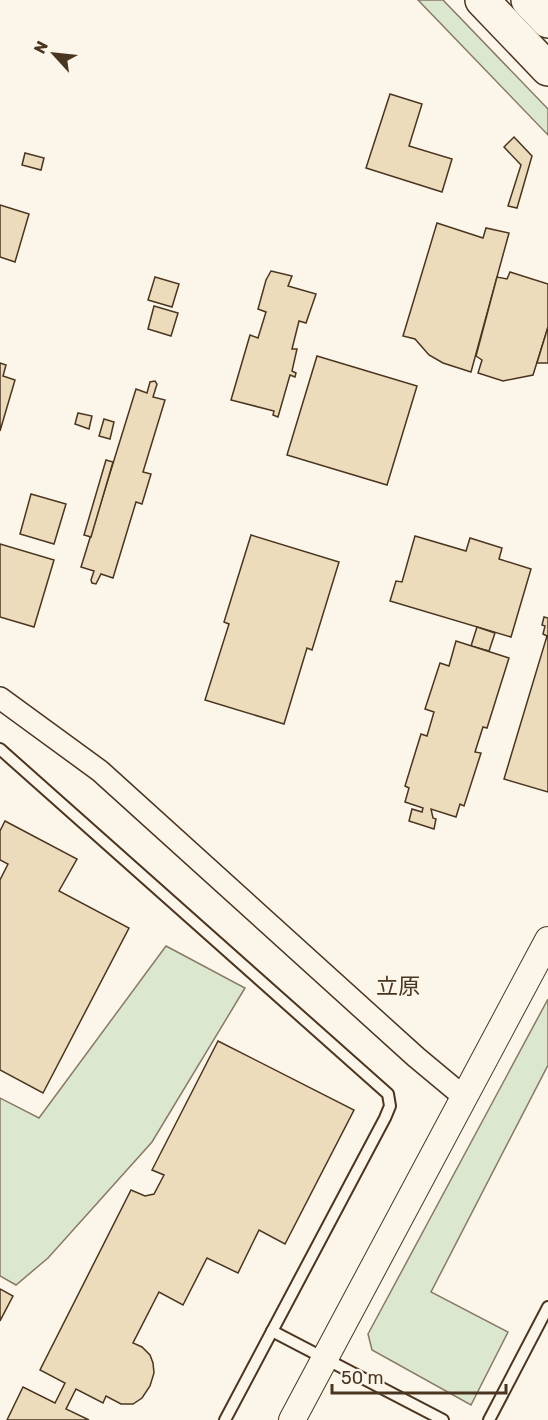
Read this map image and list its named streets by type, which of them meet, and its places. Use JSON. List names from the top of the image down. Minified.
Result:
{"districts":["立原"],"scale_bar":"50 m","north":"top left"}
